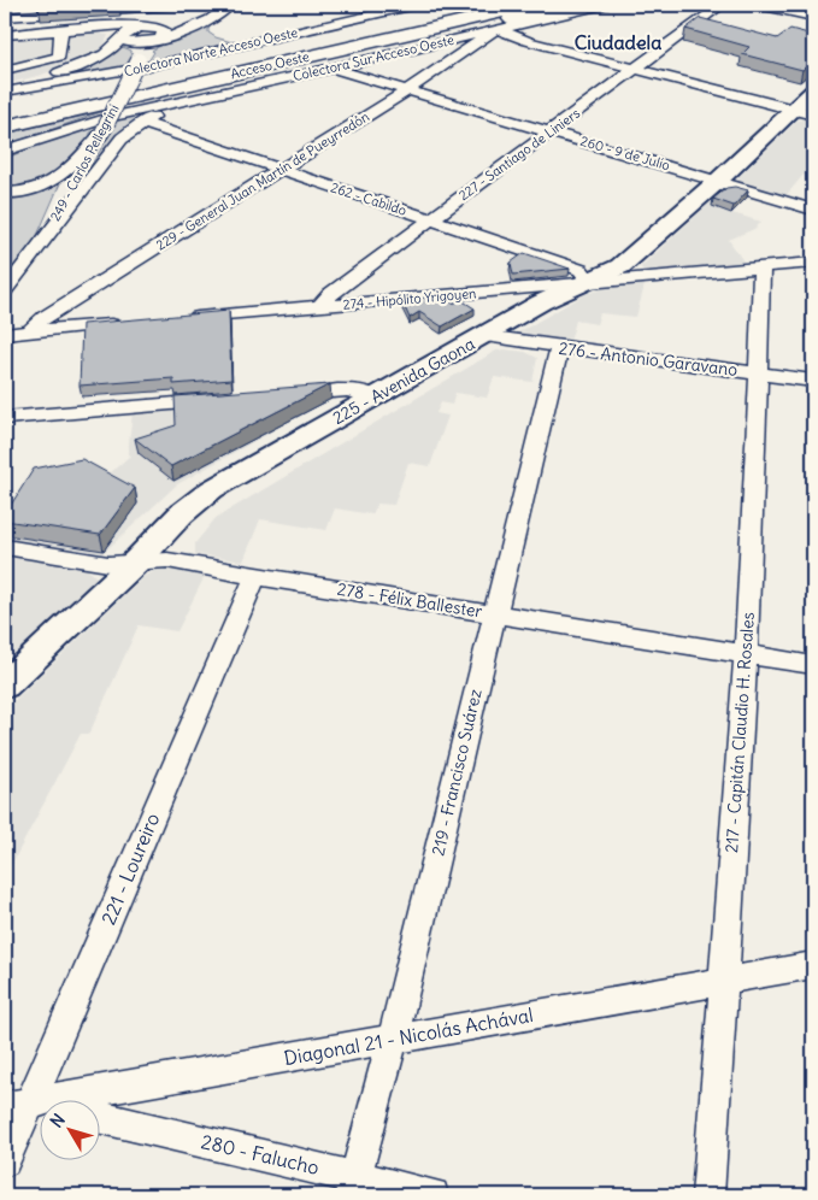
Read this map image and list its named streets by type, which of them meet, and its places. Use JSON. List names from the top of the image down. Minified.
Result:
{"streets":{"highway":["Acceso Oeste"],"main road":["225 - Avenida Gaona"],"street":["Colectora Norte Acceso Oeste","Colectora Sur Acceso Oeste","260 - 9 de Julio","227 - Santiago de Liniers","249 - Carlos Pellegrini","229 - General Juan Martín de Pueyrredón","262 - Cabildo","274 - Hipólito Yrigoyen","276 - Antonio Garavano","278 - Félix Ballester","217 - Capitán Claudio H. Rosales","219 - Francisco Suárez","221 - Loureiro","Diagonal 21 - Nicolás Achával","280 - Falucho"]},"crossings":[["Colectora Sur Acceso Oeste","260 - 9 de Julio"],["Colectora Sur Acceso Oeste","249 - Carlos Pellegrini"],["Colectora Sur Acceso Oeste","229 - General Juan Martín de Pueyrredón"],["260 - 9 de Julio","227 - Santiago de Liniers"],["260 - 9 de Julio","229 - General Juan Martín de Pueyrredón"],["260 - 9 de Julio","225 - Avenida Gaona"],["227 - Santiago de Liniers","262 - Cabildo"],["227 - Santiago de Liniers","274 - Hipólito Yrigoyen"],["249 - Carlos Pellegrini","262 - Cabildo"],["229 - General Juan Martín de Pueyrredón","262 - Cabildo"],["262 - Cabildo","274 - Hipólito Yrigoyen"],["262 - Cabildo","225 - Avenida Gaona"],["274 - Hipólito Yrigoyen","225 - Avenida Gaona"],["274 - Hipólito Yrigoyen","217 - Capitán Claudio H. Rosales"],["276 - Antonio Garavano","225 - Avenida Gaona"],["276 - Antonio Garavano","217 - Capitán Claudio H. Rosales"],["276 - Antonio Garavano","219 - Francisco Suárez"],["225 - Avenida Gaona","278 - Félix Ballester"],["278 - Félix Ballester","217 - Capitán Claudio H. Rosales"],["278 - Félix Ballester","219 - Francisco Suárez"],["278 - Félix Ballester","221 - Loureiro"],["217 - Capitán Claudio H. Rosales","Diagonal 21 - Nicolás Achával"],["219 - Francisco Suárez","Diagonal 21 - Nicolás Achával"],["219 - Francisco Suárez","280 - Falucho"],["221 - Loureiro","Diagonal 21 - Nicolás Achával"]],"districts":["Ciudadela"],"north":"top left"}
